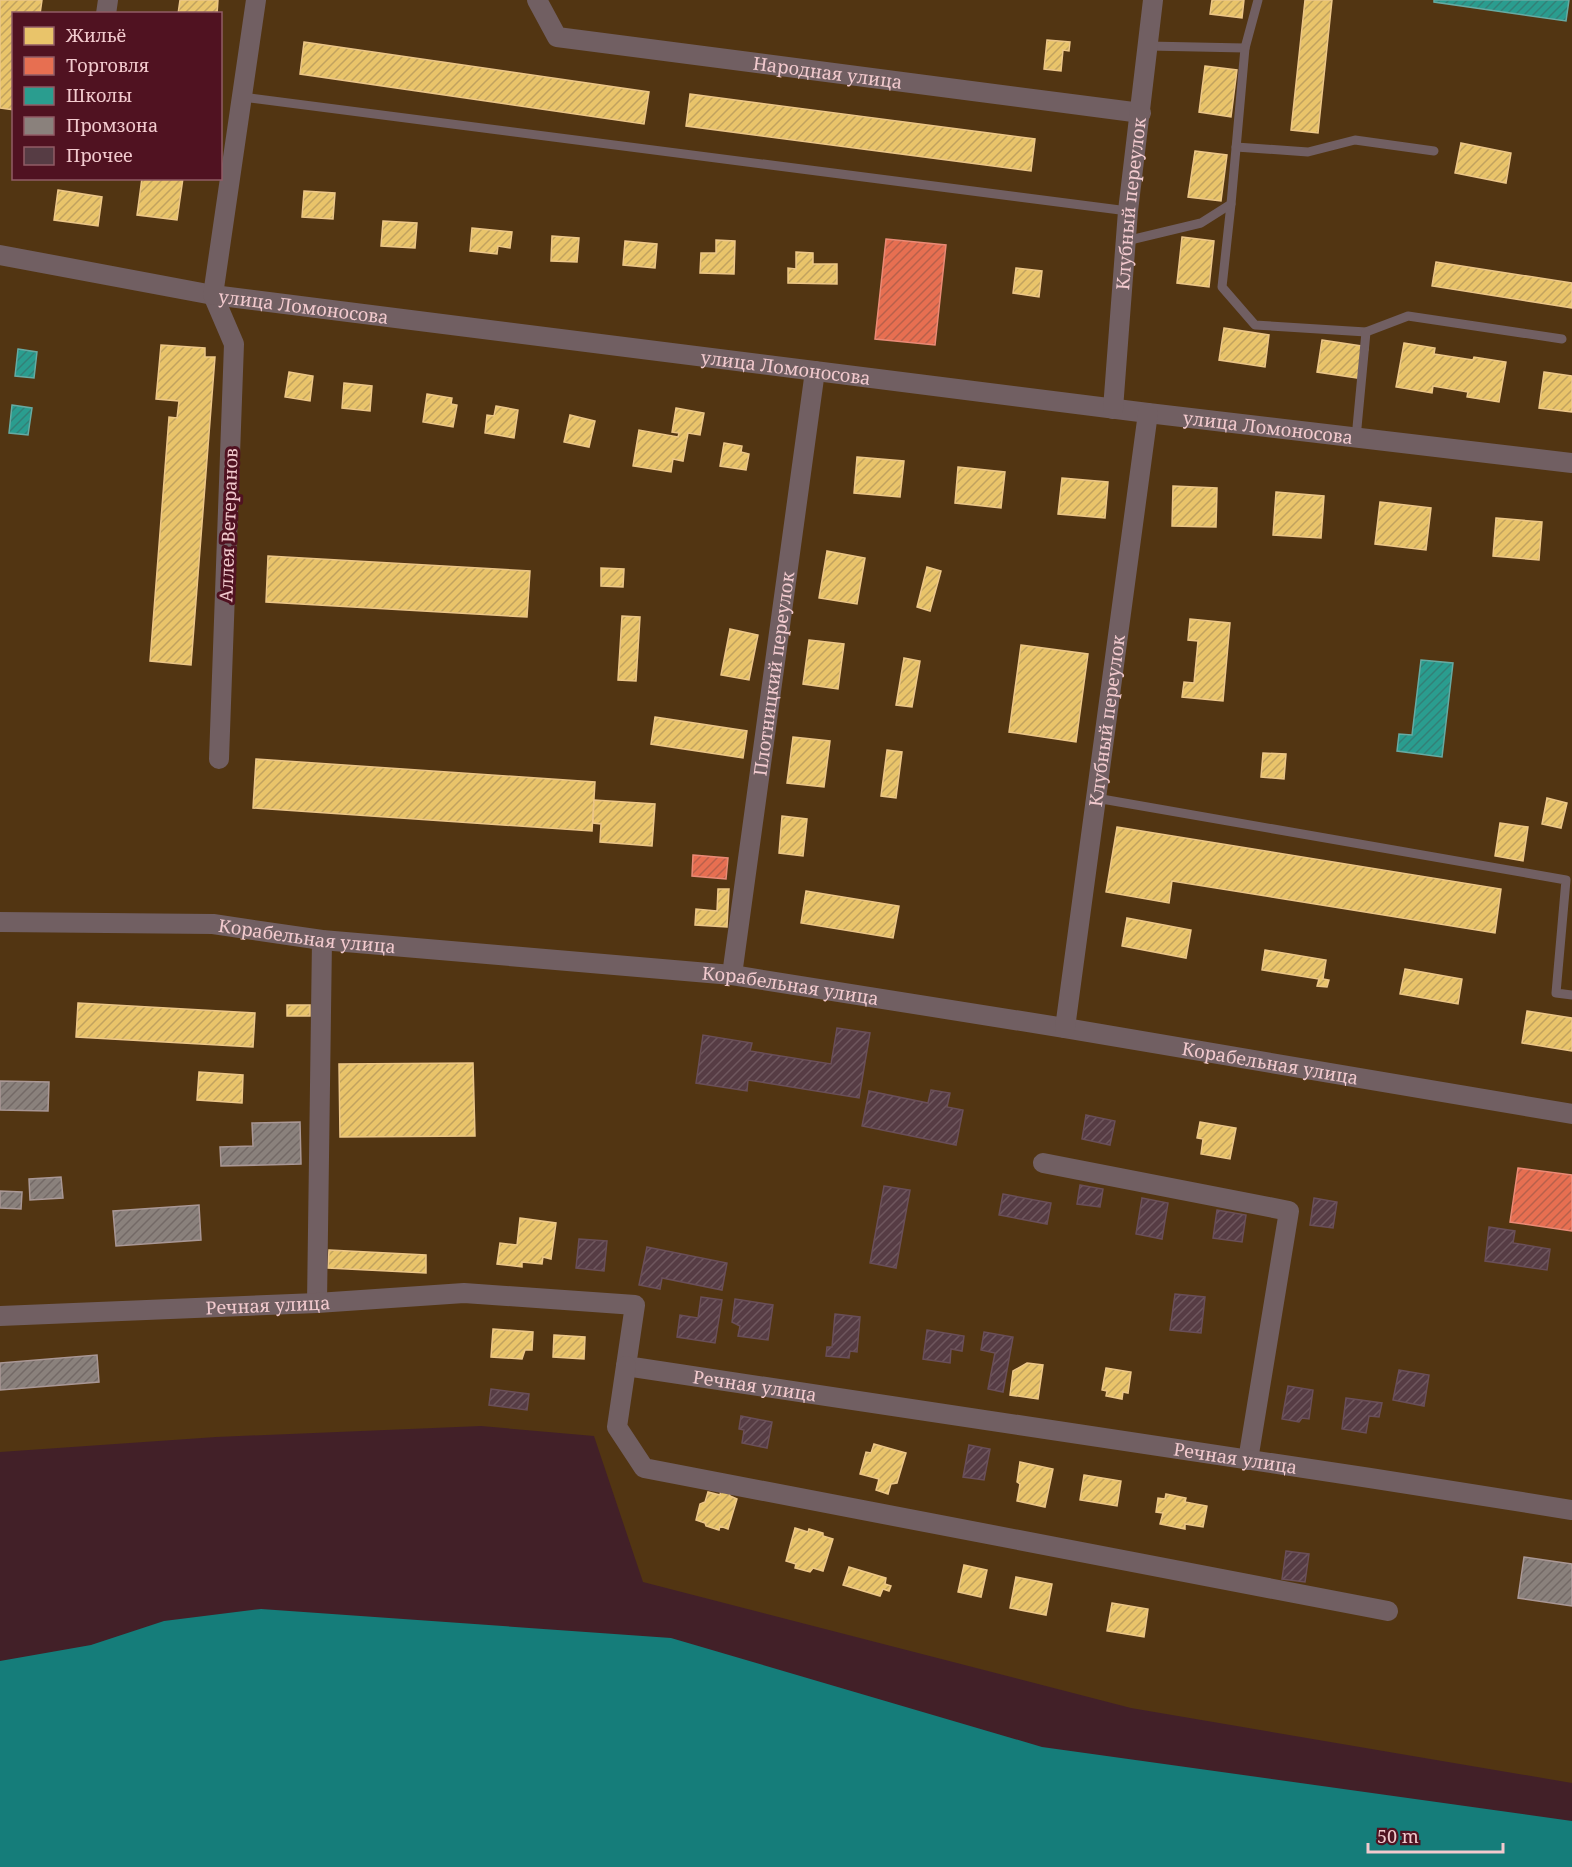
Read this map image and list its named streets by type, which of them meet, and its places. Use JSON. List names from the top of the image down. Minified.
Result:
{"streets":{"street":["Народная улица","Клубный переулок","улица Ломоносова","Аллея Ветеранов","Плотницкий переулок","Корабельная улица","Речная улица"]},"crossings":[["Народная улица","Клубный переулок"],["Клубный переулок","улица Ломоносова"],["Клубный переулок","Корабельная улица"],["улица Ломоносова","Аллея Ветеранов"],["улица Ломоносова","Плотницкий переулок"],["Плотницкий переулок","Корабельная улица"]],"legend":["Жильё","Торговля","Школы","Промзона","Прочее"],"scale_bar":"50 m"}
